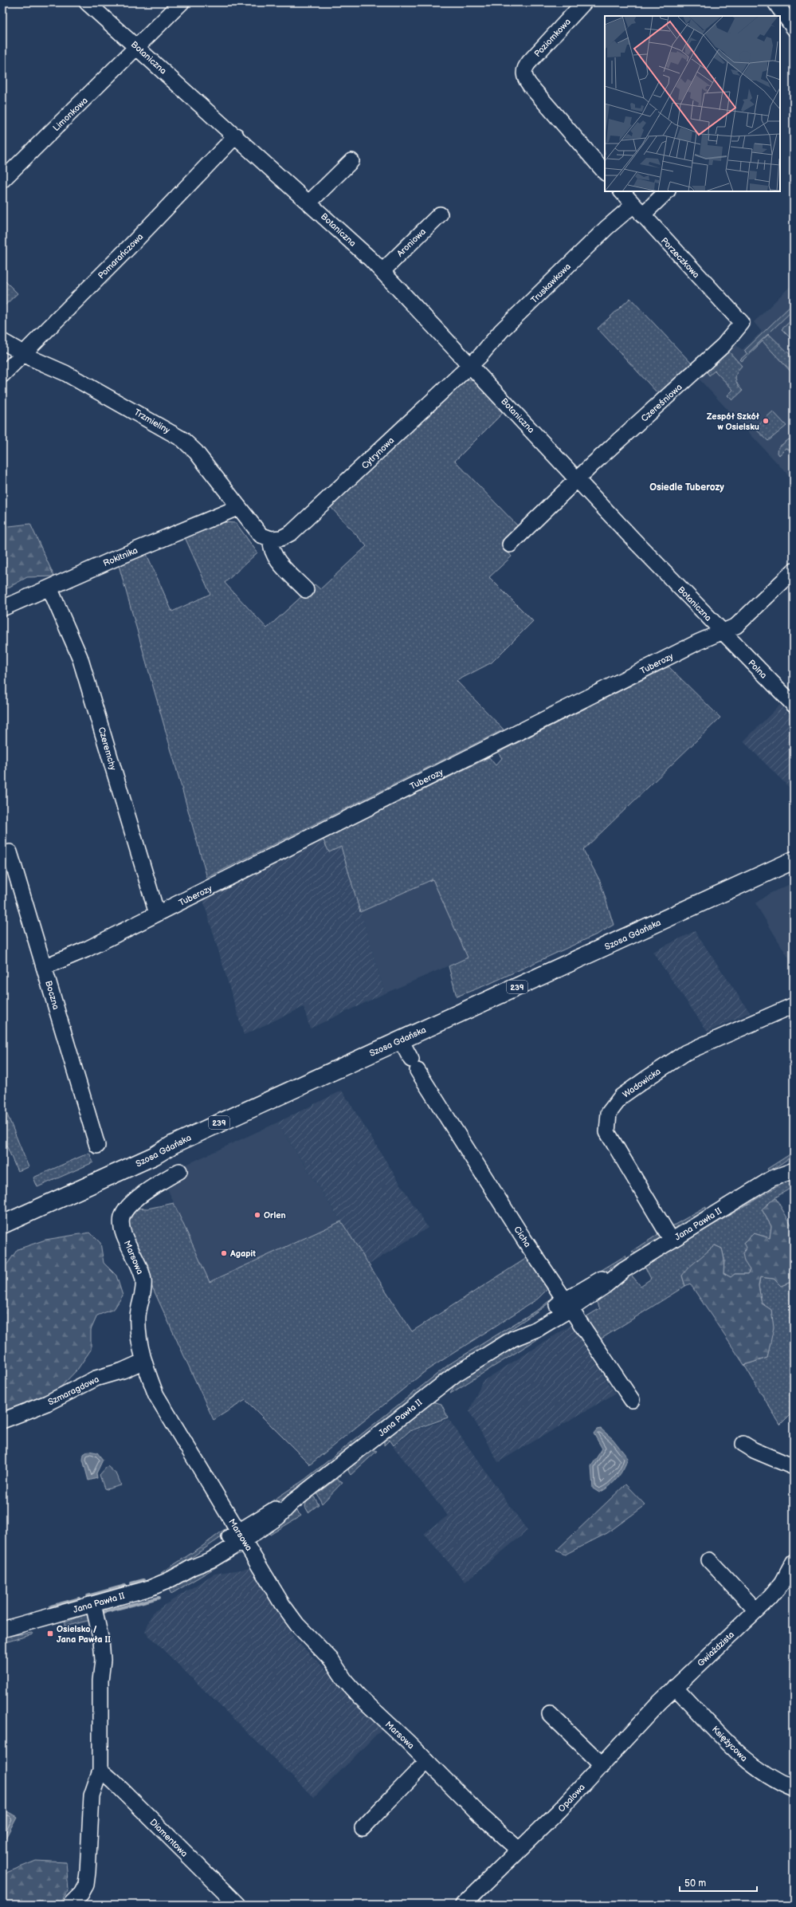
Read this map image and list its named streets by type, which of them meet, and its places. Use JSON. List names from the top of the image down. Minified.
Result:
{"streets":{"main road":["Szosa Gdańska","239"],"street":["Poziomkowa","Botaniczna","Limonkowa","Aroniowa","Pomarańczowa","Porzeczkowa","Truskawkowa","Czereśniowa","Trzmieliny","Cytrynowa","Rokitnika","Tuberozy","Polna","Czeremchy","Boczna","Wadowicka","Jana Pawła II","Cicha","Marsowa","Szmaragdowa","Gwiaździsta","Księżycowa","Opalowa","Diamentowa"]},"crossings":[["Botaniczna","Limonkowa"],["Botaniczna","Aroniowa"],["Botaniczna","Pomarańczowa"],["Botaniczna","Truskawkowa"],["Botaniczna","Czereśniowa"],["Botaniczna","Cytrynowa"],["Botaniczna","Tuberozy"],["Botaniczna","Polna"],["Pomarańczowa","Trzmieliny"],["Porzeczkowa","Truskawkowa"],["Porzeczkowa","Czereśniowa"],["Truskawkowa","Cytrynowa"],["Trzmieliny","Cytrynowa"],["Trzmieliny","Rokitnika"],["Rokitnika","Czeremchy"],["Tuberozy","Polna"],["Tuberozy","Czeremchy"],["Tuberozy","Boczna"],["Szosa Gdańska","Cicha"],["Wadowicka","Jana Pawła II"],["Jana Pawła II","Cicha"],["Jana Pawła II","Marsowa"],["Marsowa","Szmaragdowa"],["Marsowa","Opalowa"],["Gwiaździsta","Księżycowa"],["Gwiaździsta","Opalowa"],["Księżycowa","Opalowa"]],"districts":["Osiedle Tuberozy"],"places":{"other":["Zespół Szkół w Osielsku","Orlen","Agapit"],"transit":["Osielsko / Jana Pawła II"]},"scale_bar":"50 m"}
